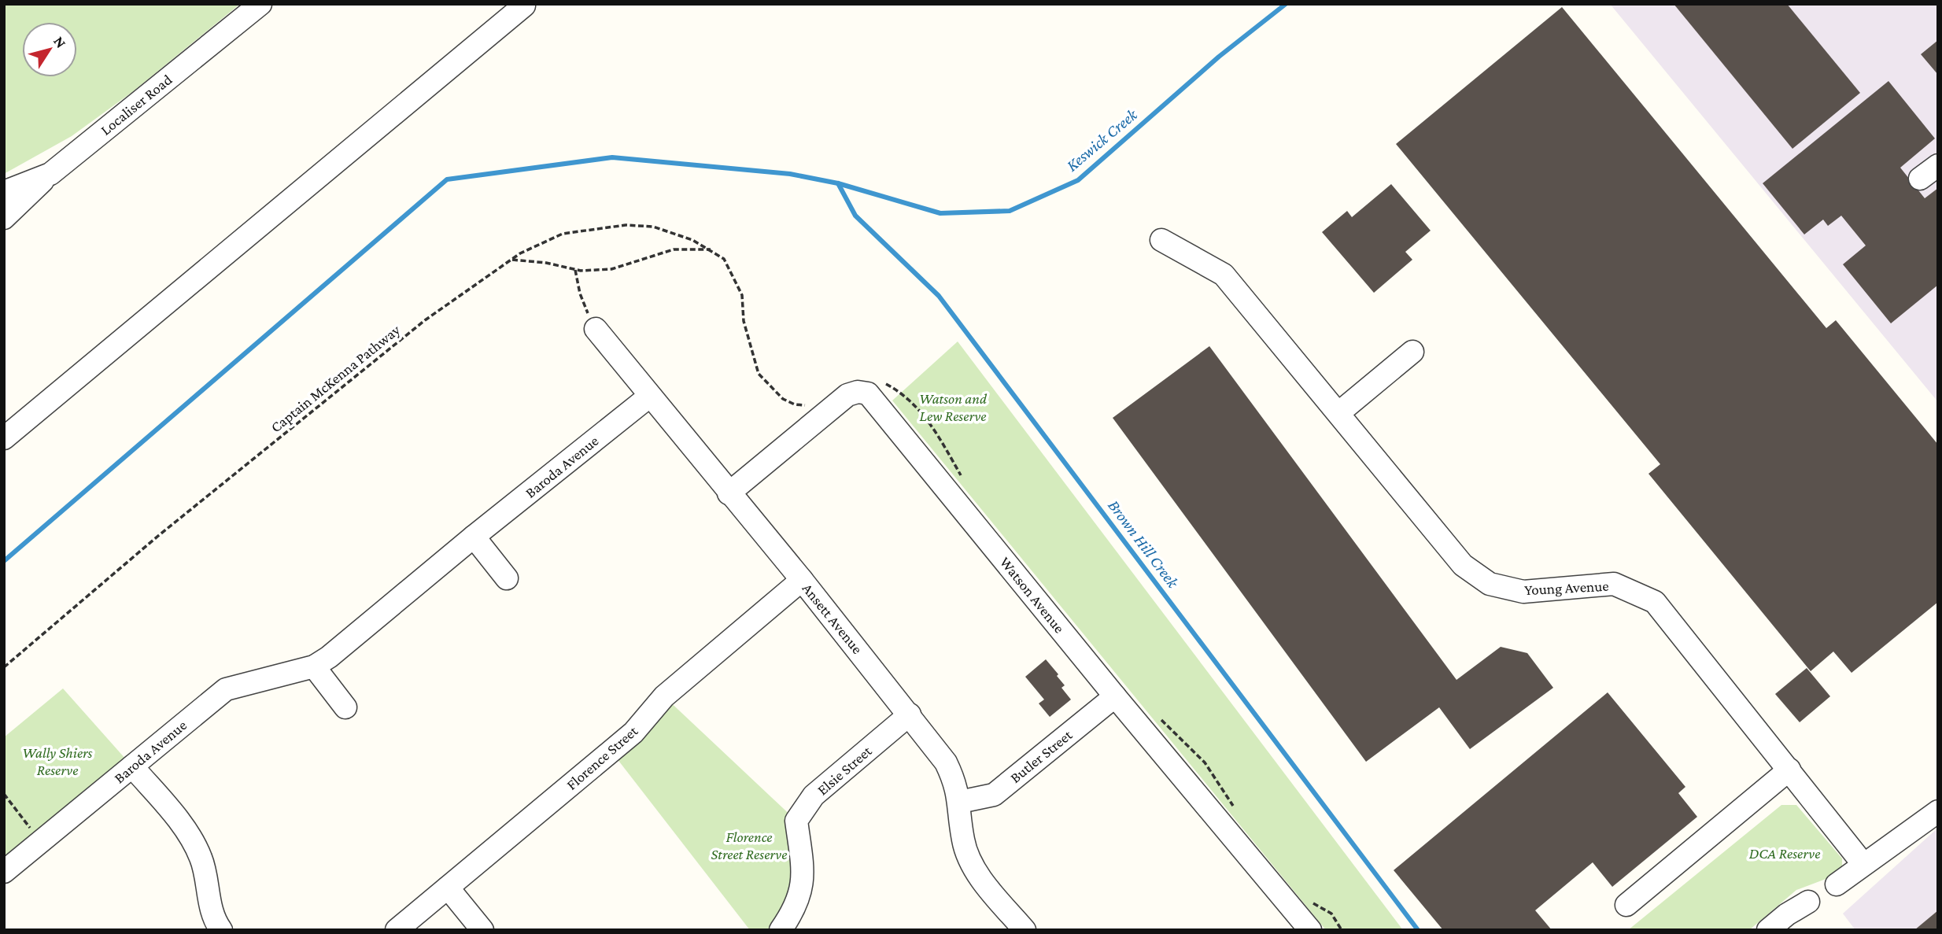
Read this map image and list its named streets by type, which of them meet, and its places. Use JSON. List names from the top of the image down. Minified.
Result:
{"streets":{"street":["Localiser Road","Baroda Avenue","Young Avenue","Watson Avenue","Ansett Avenue","Butler Street","Florence Street","Elsie Street"],"path":["Captain McKenna Pathway"]},"crossings":[["Baroda Avenue","Ansett Avenue"],["Watson Avenue","Ansett Avenue"],["Watson Avenue","Butler Street"],["Ansett Avenue","Butler Street"],["Ansett Avenue","Florence Street"],["Ansett Avenue","Elsie Street"]],"water":["Keswick Creek","Brown Hill Creek"],"parks":["Watson and Lew Reserve","Wally Shiers Reserve","Florence Street Reserve","DCA Reserve"],"north":"top right"}
